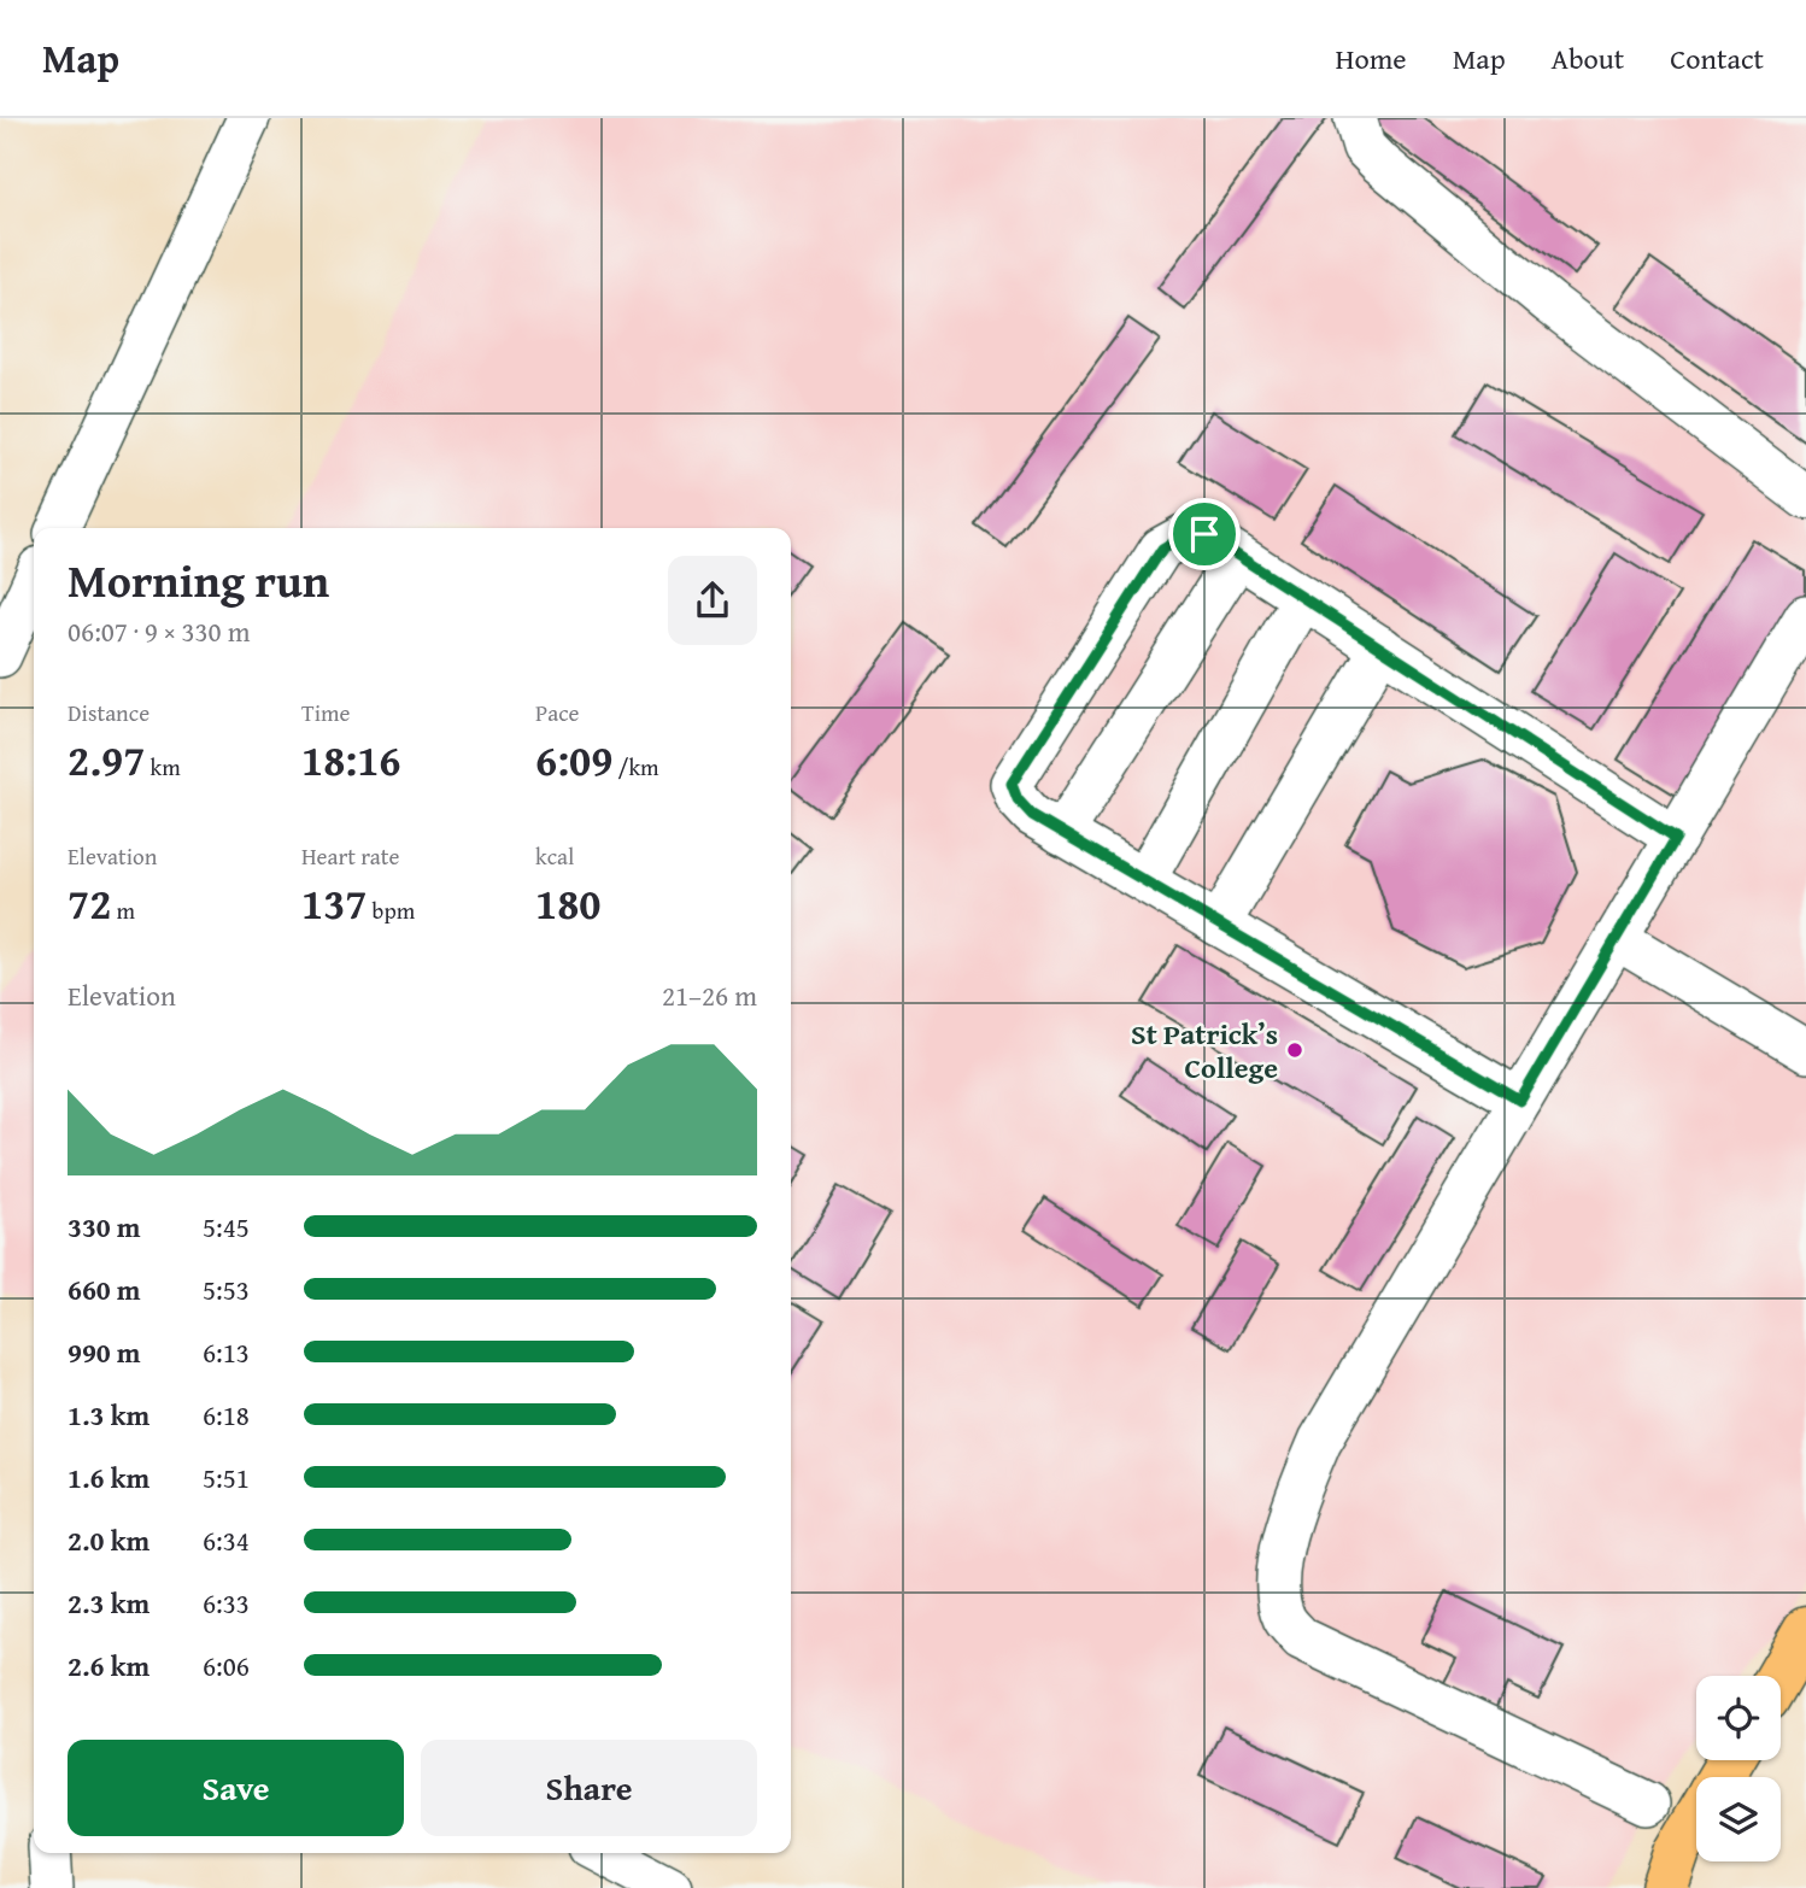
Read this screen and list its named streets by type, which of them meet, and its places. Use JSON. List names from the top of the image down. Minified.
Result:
{"places":["St Patrick’s College"],"page":{"header":"Map","nav":["Home","Map","About","Contact"],"heading":["Morning run","06:07 · 9 × 330 m"],"stats":[["Distance","2.97 km"],["Time","18:16"],["Pace","6:09 /km"],["Elevation","72 m"],["Heart rate","137 bpm"],["kcal","180"]],"chart":["Elevation","21–26 m"],"list":[{"name":"330 m","note":"5:45"},{"name":"660 m","note":"5:53"},{"name":"990 m","note":"6:13"},{"name":"1.3 km","note":"6:18"},{"name":"1.6 km","note":"5:51"},{"name":"2.0 km","note":"6:34"},{"name":"2.3 km","note":"6:33"},{"name":"2.6 km","note":"6:06"}],"buttons":["Save","Share"]}}
